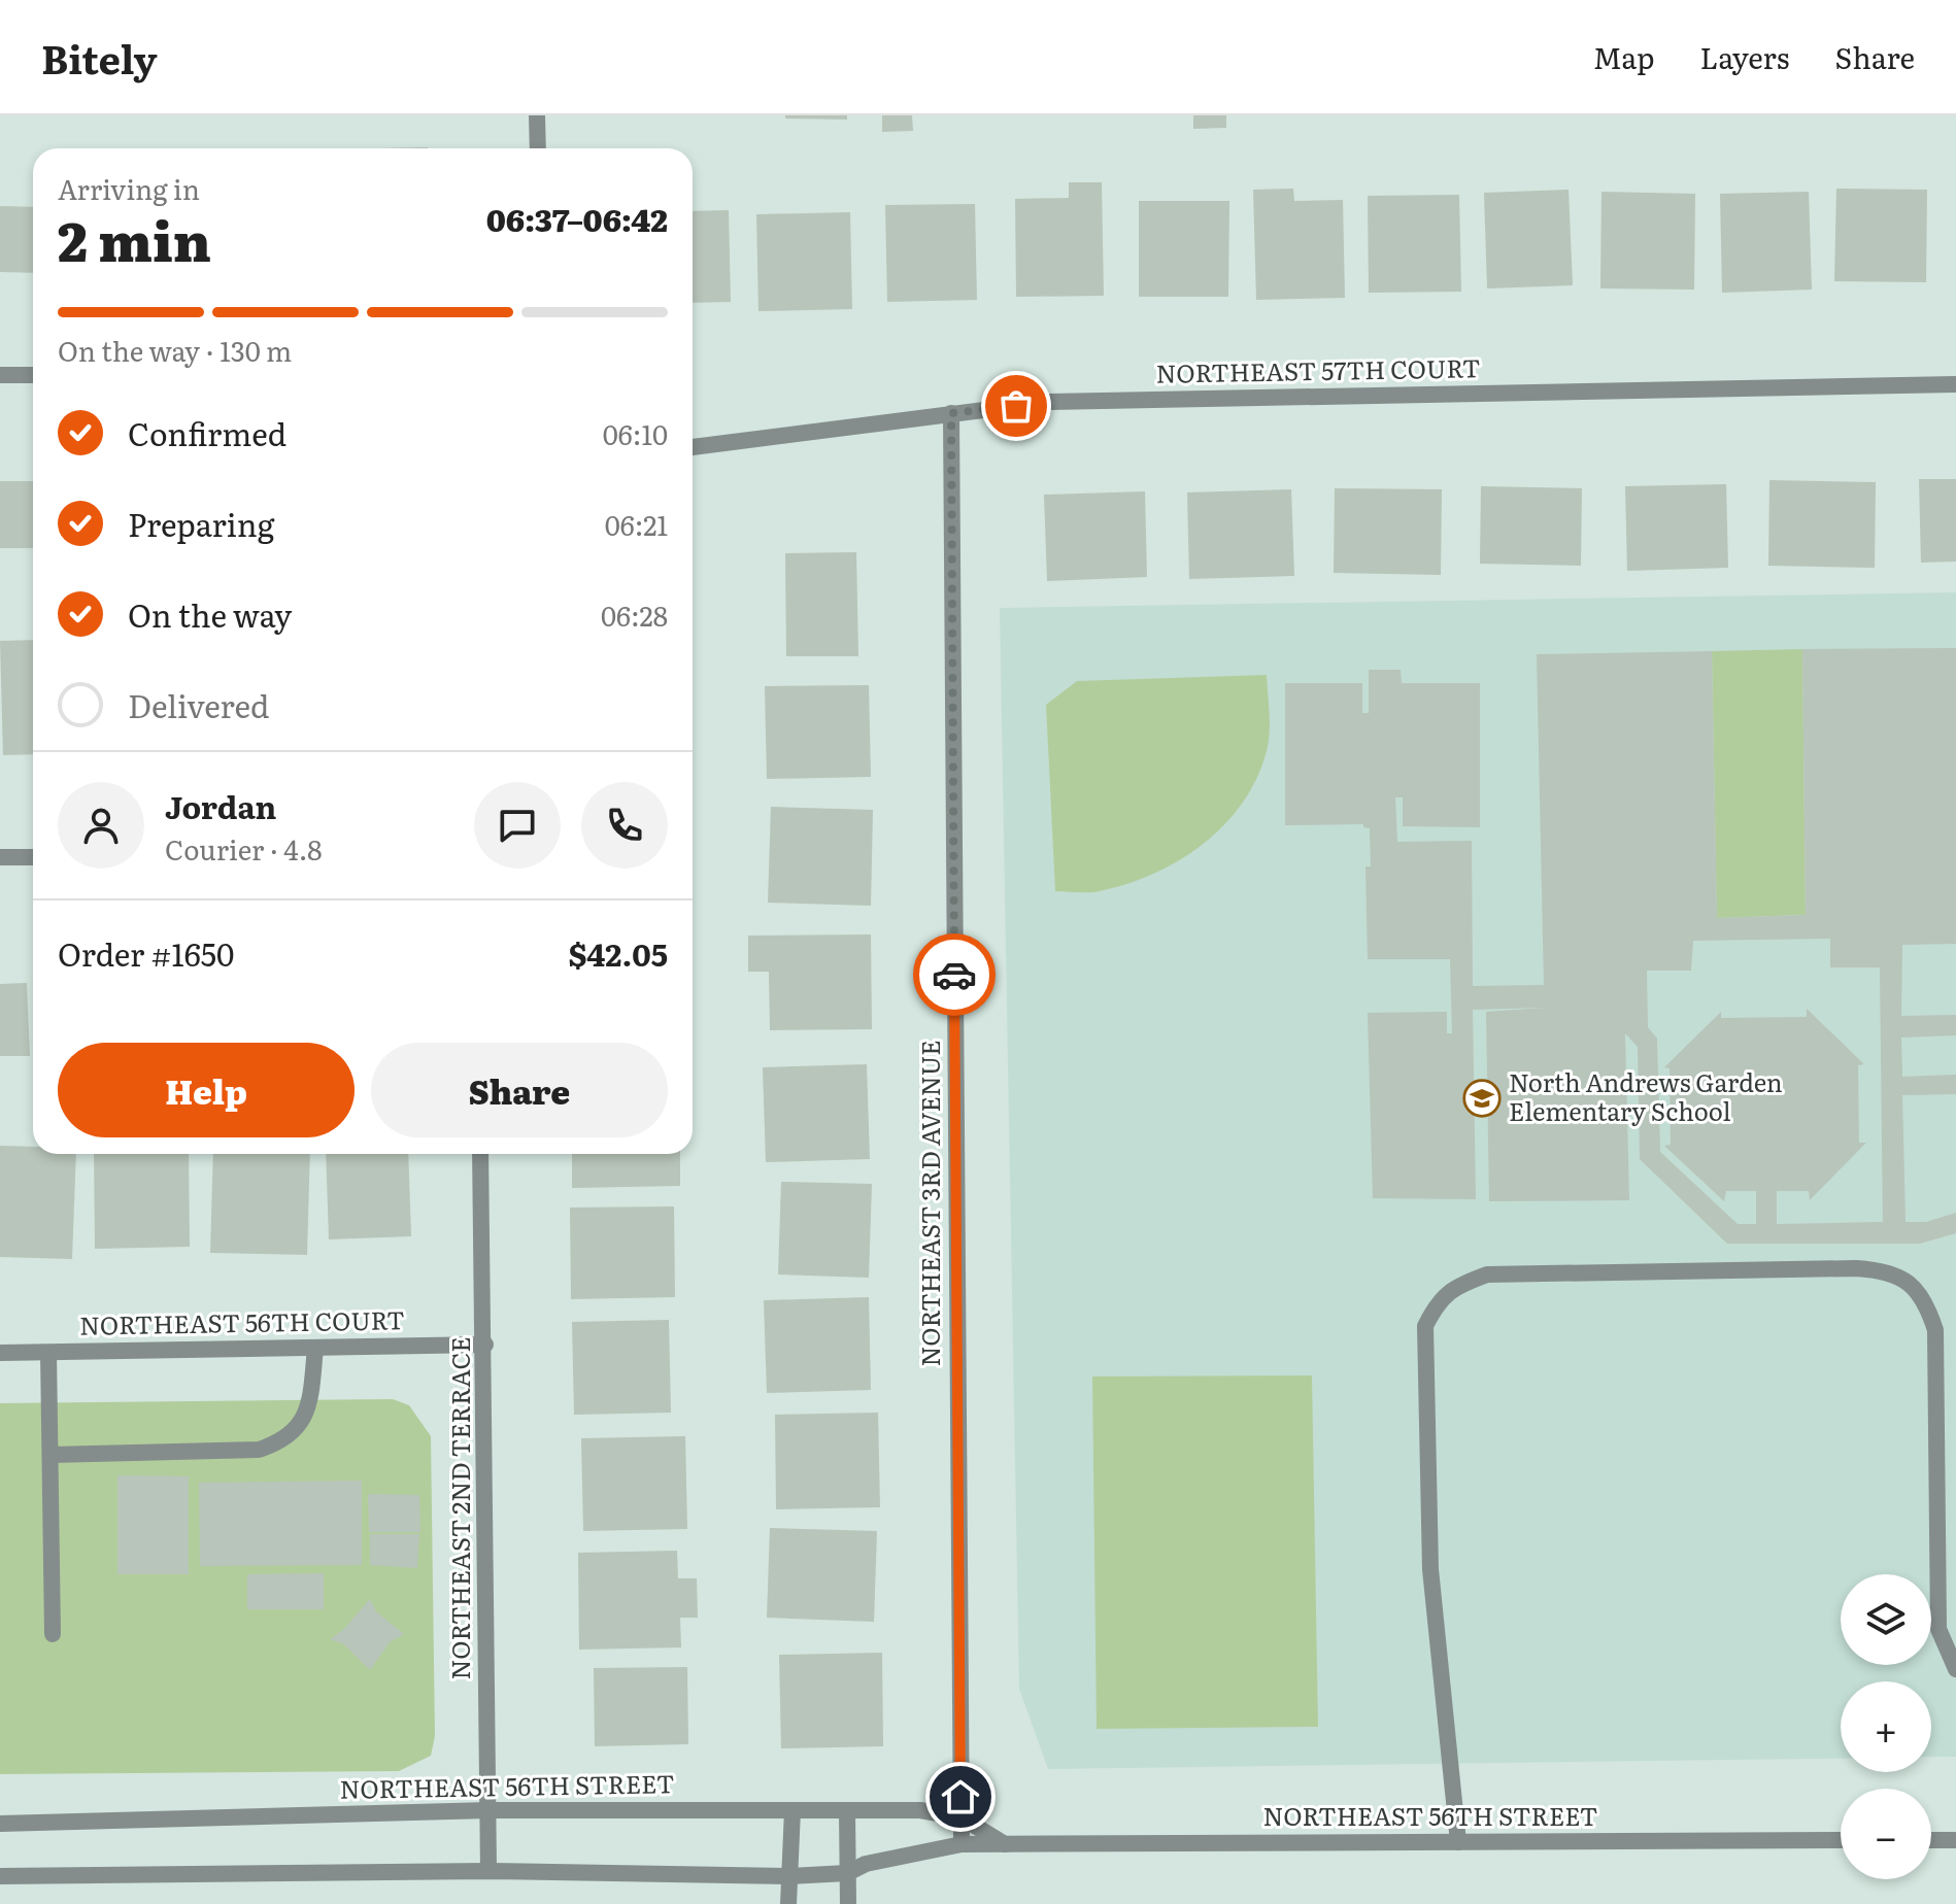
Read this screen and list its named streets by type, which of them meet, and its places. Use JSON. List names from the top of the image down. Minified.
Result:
{"streets":{"street":["NORTHEAST 57TH COURT","NORTHEAST 3RD AVENUE","NORTHEAST 56TH COURT","NORTHEAST 2ND TERRACE","NORTHEAST 56TH STREET"]},"crossings":[["NORTHEAST 57TH COURT","NORTHEAST 3RD AVENUE"],["NORTHEAST 3RD AVENUE","NORTHEAST 56TH STREET"],["NORTHEAST 56TH COURT","NORTHEAST 2ND TERRACE"],["NORTHEAST 2ND TERRACE","NORTHEAST 56TH STREET"]],"places":{"school or university":["North Andrews Garden Elementary School"]},"page":{"header":"Bitely","nav":["Map","Layers","Share"],"heading":["2 min","Arriving in","06:37–06:42"],"panel":["Jordan","Courier · 4.8","Order #1650","$42.05"],"bar":"On the way · 130 m","list":[["Confirmed","06:10"],["Preparing","06:21"],["On the way","06:28"],"Delivered"],"buttons":["Help","Share"],"map_buttons":["+","−"]}}
